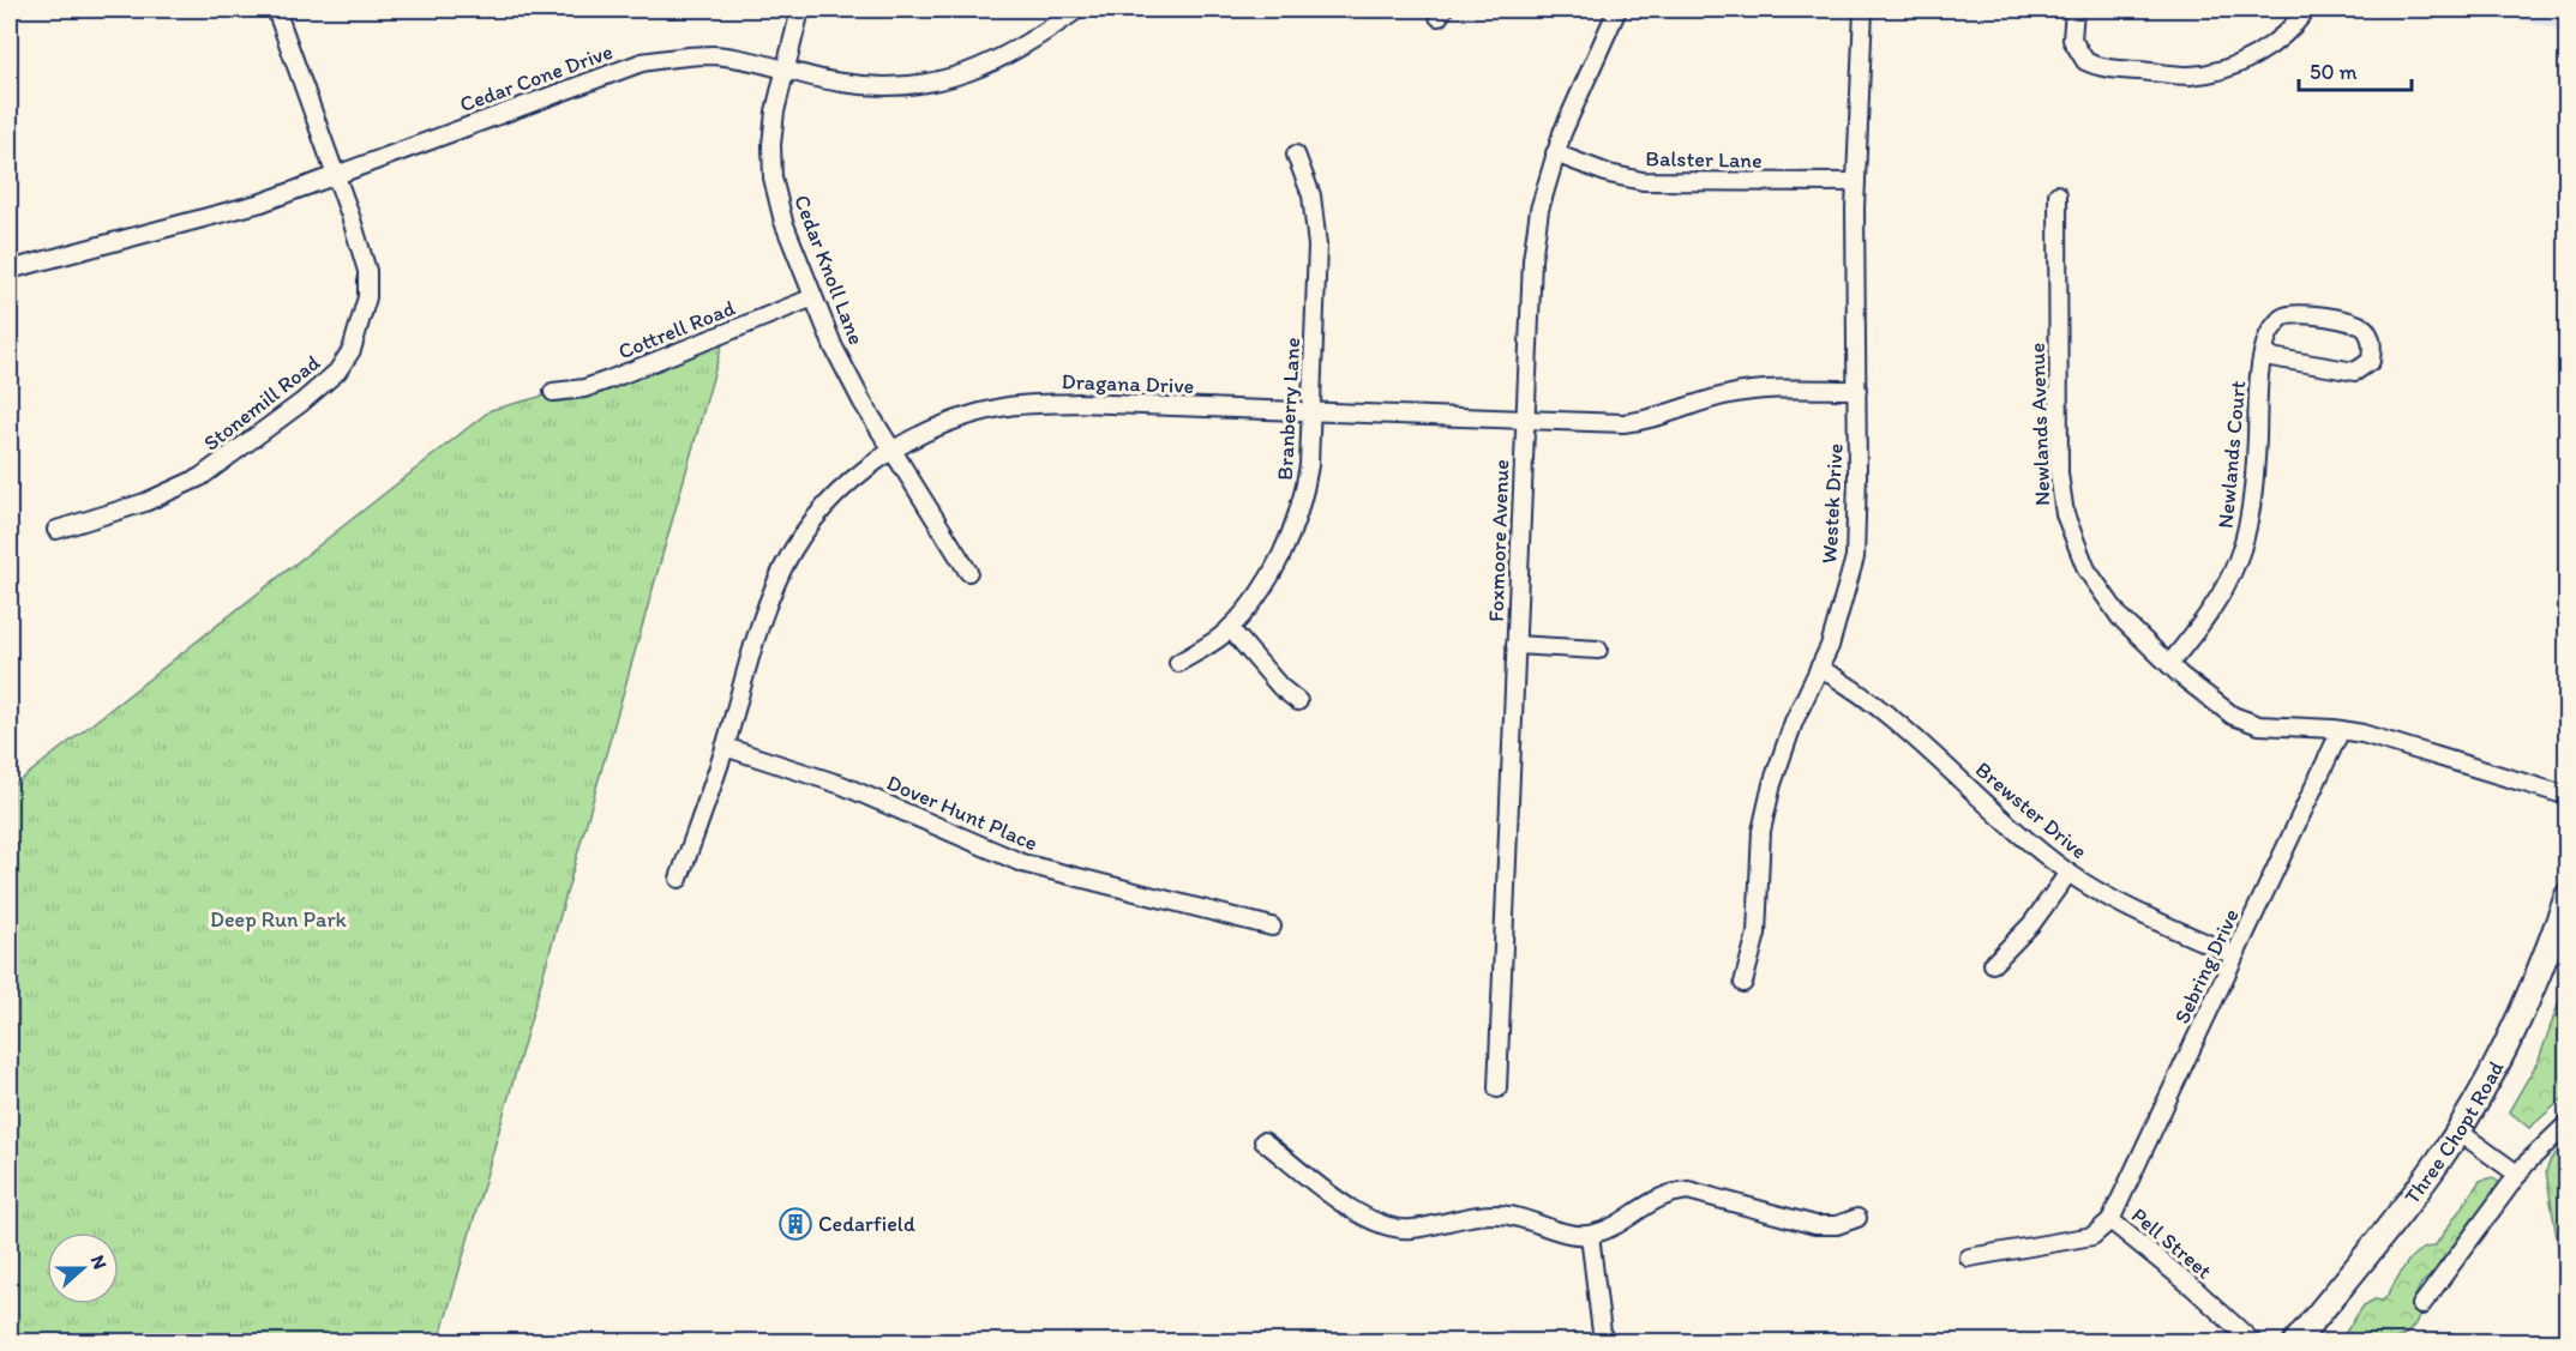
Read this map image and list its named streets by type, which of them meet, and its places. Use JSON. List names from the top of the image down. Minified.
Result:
{"streets":{"main road":["Three Chopt Road"],"street":["Cedar Cone Drive","Balster Lane","Cedar Knoll Lane","Cottrell Road","Dragana Drive","Stonemill Road","Branberry Lane","Newlands Avenue","Newlands Court","Westek Drive","Foxmoore Avenue","Brewster Drive","Dover Hunt Place","Sebring Drive","Pell Street"]},"crossings":[["Cedar Cone Drive","Cedar Knoll Lane"],["Cedar Cone Drive","Stonemill Road"],["Balster Lane","Westek Drive"],["Balster Lane","Foxmoore Avenue"],["Cedar Knoll Lane","Cottrell Road"],["Cedar Knoll Lane","Dragana Drive"],["Dragana Drive","Branberry Lane"],["Dragana Drive","Westek Drive"],["Dragana Drive","Foxmoore Avenue"],["Dragana Drive","Dover Hunt Place"],["Newlands Avenue","Newlands Court"],["Newlands Avenue","Sebring Drive"],["Westek Drive","Brewster Drive"],["Brewster Drive","Sebring Drive"],["Sebring Drive","Pell Street"]],"parks":["Deep Run Park"],"places":{"building":["Cedarfield"]},"scale_bar":"50 m","north":"right"}
